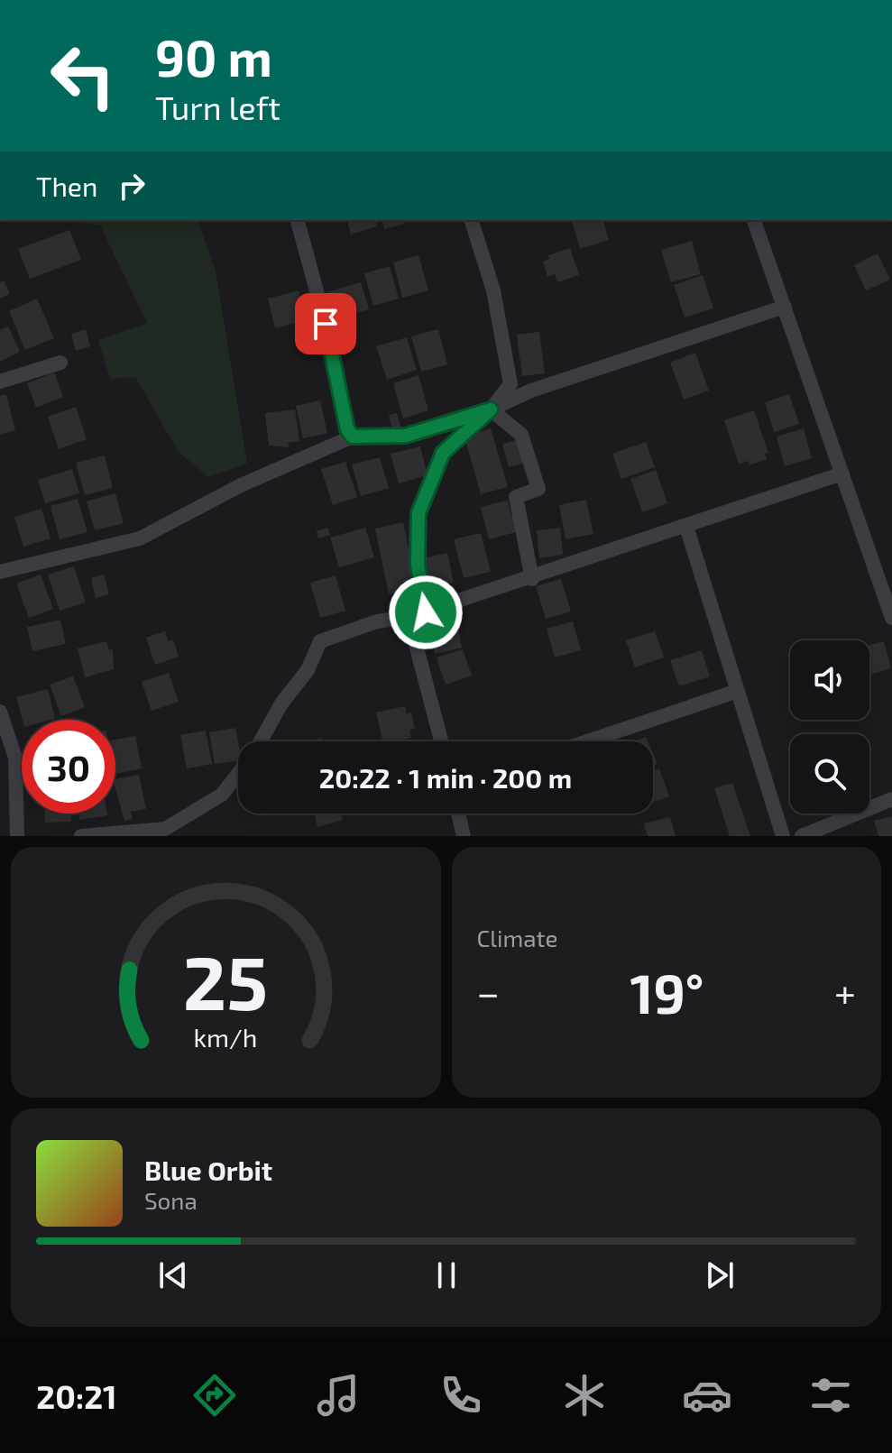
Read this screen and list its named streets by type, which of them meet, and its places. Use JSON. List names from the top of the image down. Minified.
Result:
{"page":{"turn":["90 m","Turn left"],"then":"Then","limit":"30","trip":"20:22 · 1 min · 200 m","tile":"Climate","heat":["−","19°","+"],"song":["Blue Orbit","Sona"],"tabs":"20:21","gauge":["25","km/h"]}}
